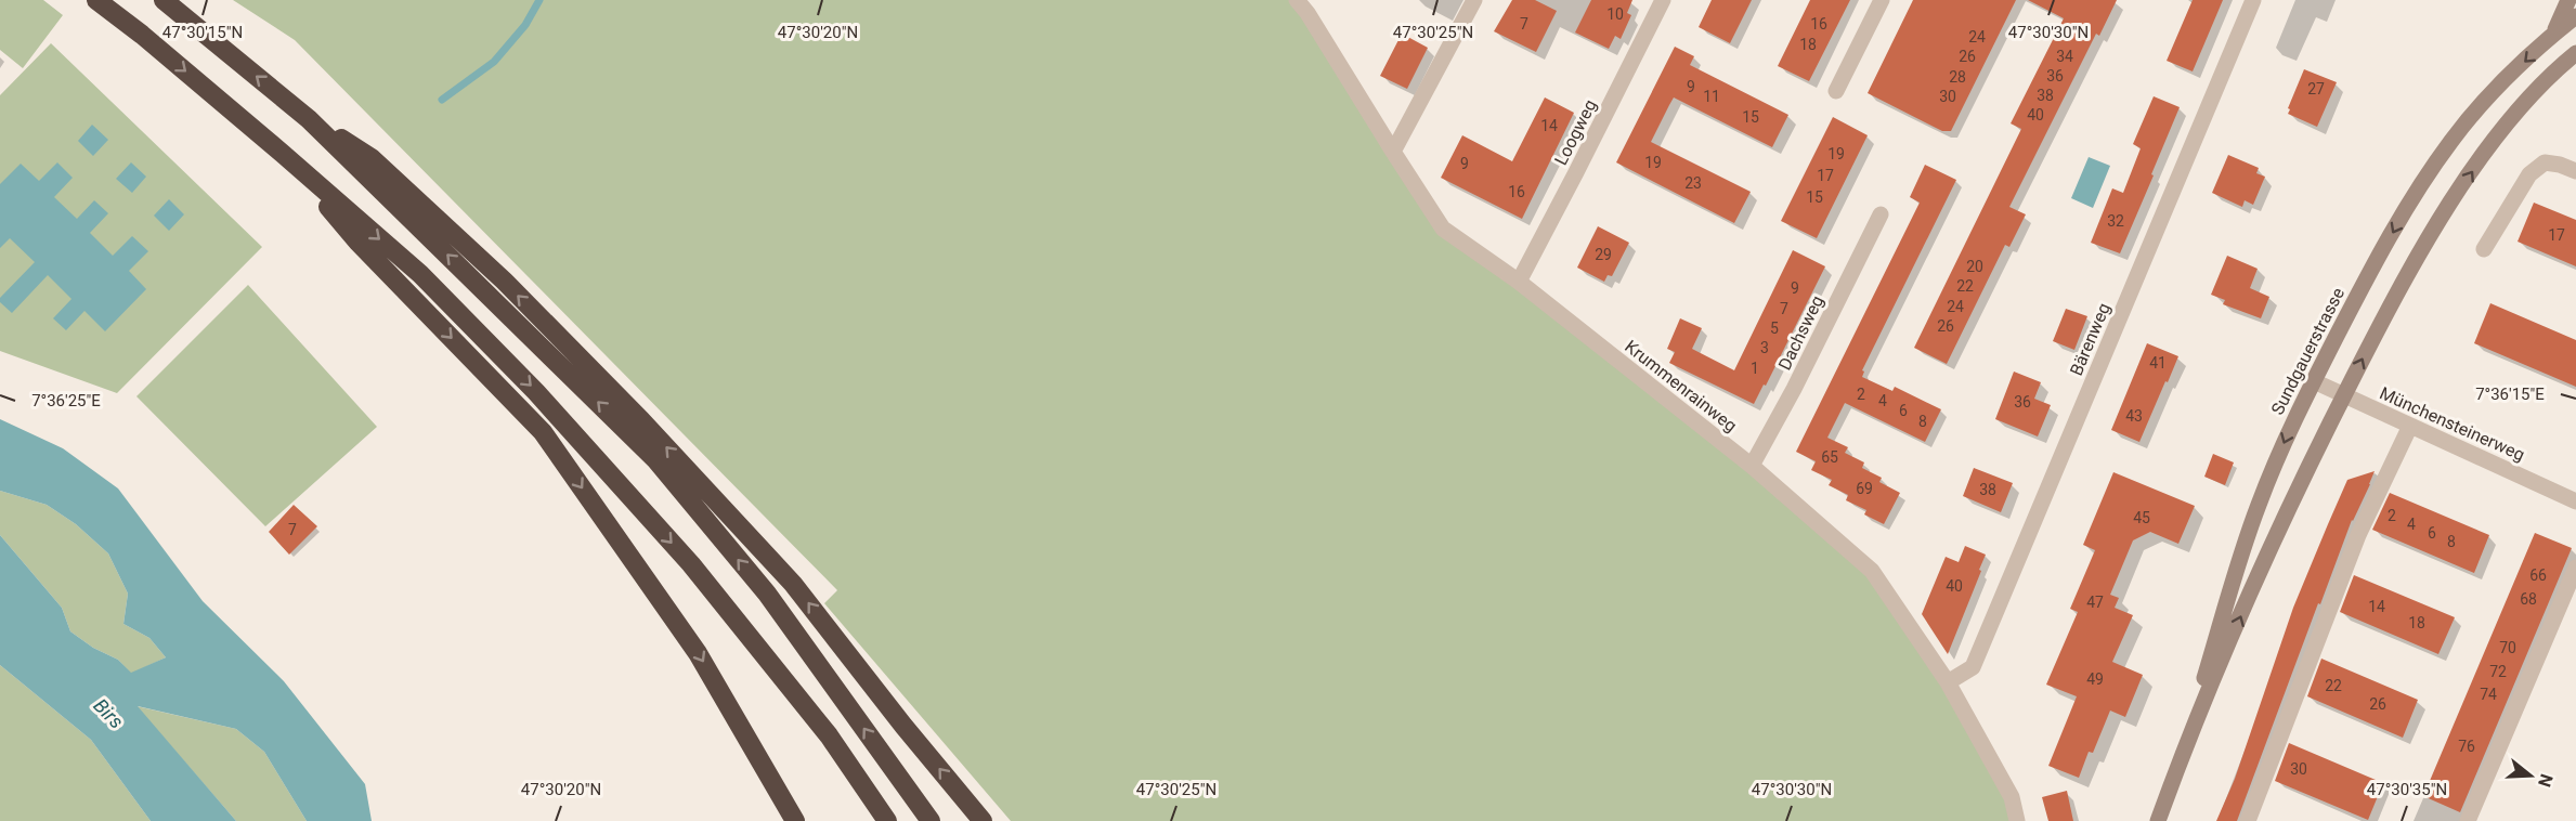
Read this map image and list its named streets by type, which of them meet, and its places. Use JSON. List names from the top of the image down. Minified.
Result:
{"streets":{"main road":["Sundgauerstrasse"],"street":["Loogweg","Dachsweg","Bärenweg","Krummenrainweg","Münchensteinerweg"]},"crossings":[["Loogweg","Krummenrainweg"],["Dachsweg","Krummenrainweg"],["Bärenweg","Krummenrainweg"],["Sundgauerstrasse","Münchensteinerweg"]],"water":["Birs"],"house_numbers":["10","7","16","24","18","26","34","36","28","9","27","38","11","30","40","15","14","19","19","9","17","23","16","15","32","17","29","20","22","9","24","7","26","5","3","41","1","2","4","36","6","43","8","65","69","38","2","45","4","7","6","8","66","40","68","47","14","18","70","72","49","22","74","26","76","30"],"north":"right","coordinates":["47°30'15\"N","47°30'20\"N","47°30'25\"N","47°30'30\"N","7°36'15\"E","7°36'25\"E","47°30'35\"N"]}
